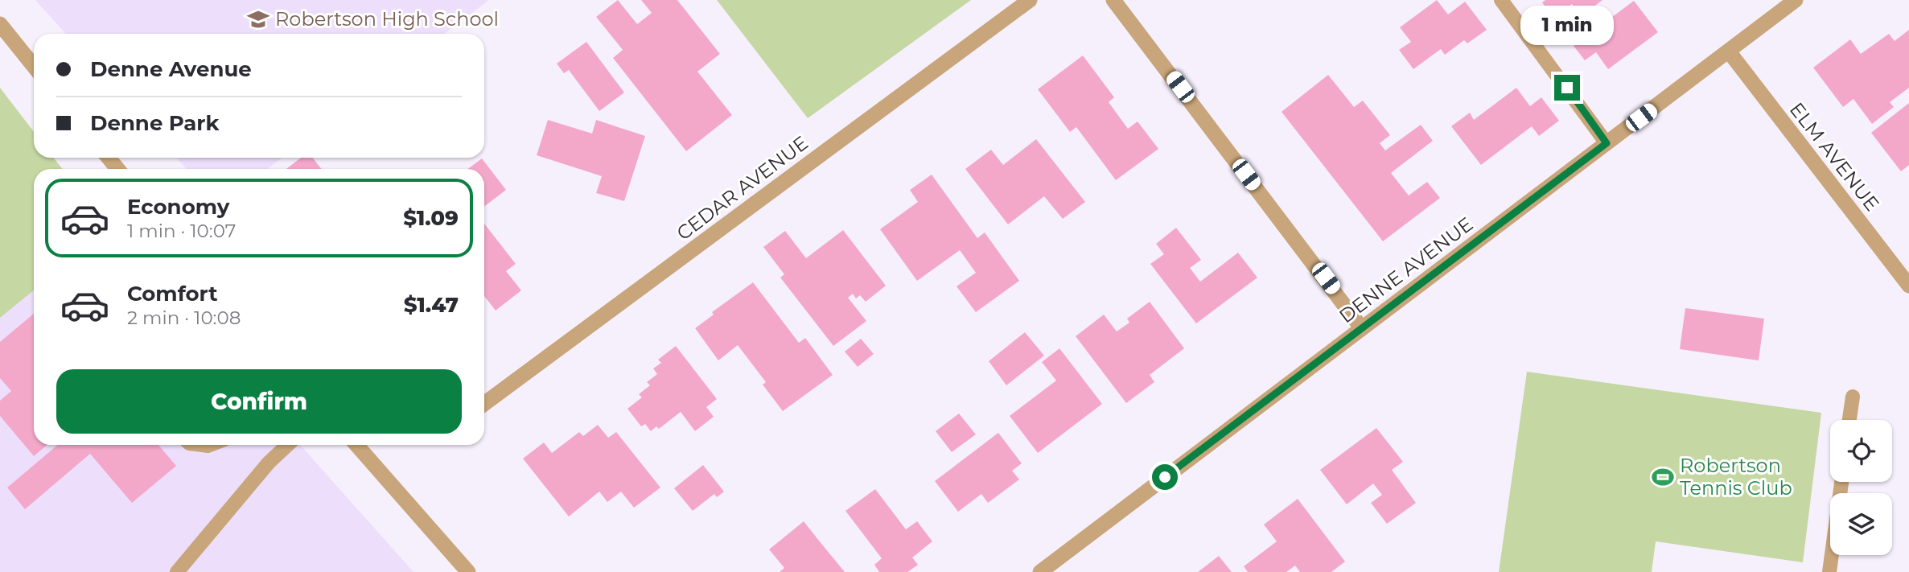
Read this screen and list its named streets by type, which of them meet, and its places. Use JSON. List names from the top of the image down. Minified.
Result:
{"streets":{"street":["ELM AVENUE","CEDAR AVENUE","DENNE AVENUE"]},"crossings":[["ELM AVENUE","DENNE AVENUE"]],"places":{"school or university":["Robertson High School"],"sports":["Robertson Tennis Club"]},"page":{"bubble":"1 min","banner":["Denne Avenue","Denne Park"],"list":[{"name":"Economy","note":"1 min · 10:07","value":"$1.09"},{"name":"Comfort","note":"2 min · 10:08","value":"$1.47"}],"buttons":"Confirm"}}
